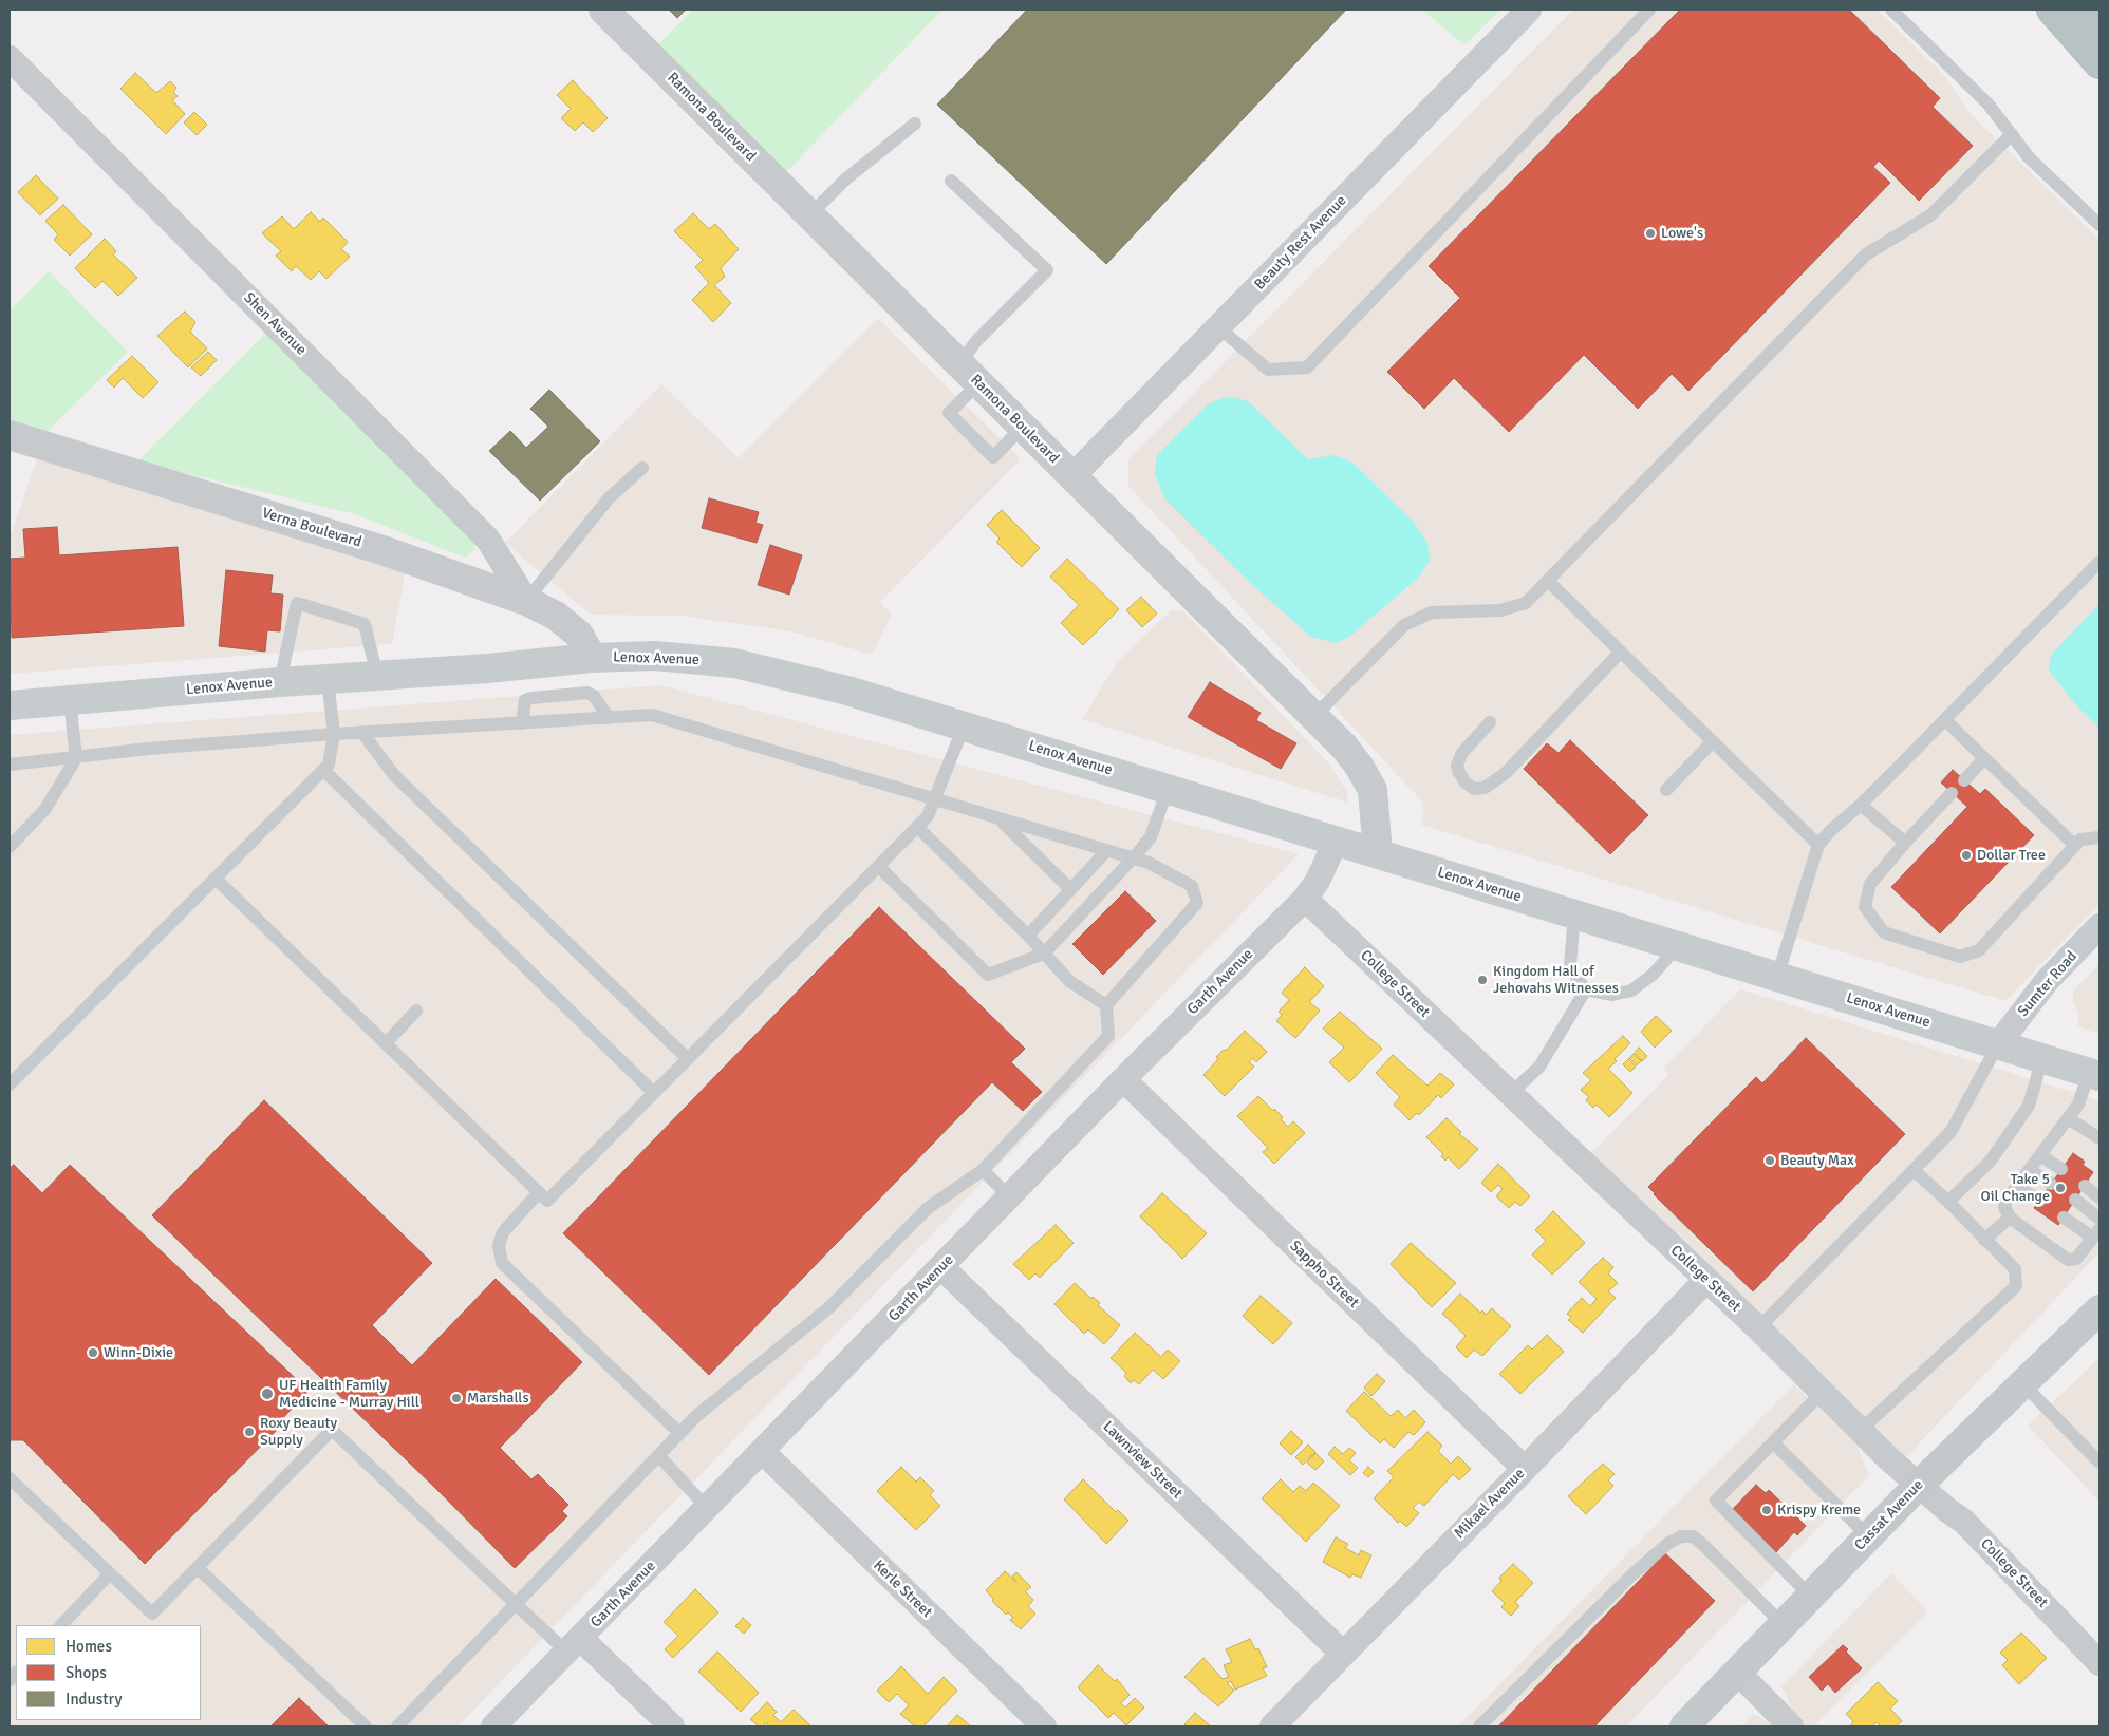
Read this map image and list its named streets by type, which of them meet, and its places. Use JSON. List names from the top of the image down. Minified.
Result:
{"streets":{"main road":["Lenox Avenue","Cassat Avenue"],"street":["Ramona Boulevard","Beauty Rest Avenue","Shen Avenue","Verna Boulevard","Garth Avenue","College Street","Sumter Road","Sappho Street","Lawnview Street","Mikael Avenue","Kerle Street"]},"crossings":[["Ramona Boulevard","Beauty Rest Avenue"],["Ramona Boulevard","Lenox Avenue"],["Shen Avenue","Verna Boulevard"],["Verna Boulevard","Lenox Avenue"],["Lenox Avenue","Garth Avenue"],["Lenox Avenue","Sumter Road"],["Garth Avenue","College Street"],["Garth Avenue","Sappho Street"],["Garth Avenue","Lawnview Street"],["Garth Avenue","Kerle Street"],["College Street","Mikael Avenue"],["College Street","Cassat Avenue"],["Sappho Street","Mikael Avenue"],["Lawnview Street","Mikael Avenue"]],"places":["Lowe's","Dollar Tree","Kingdom Hall of Jehovahs Witnesses","Beauty Max","Take 5 Oil Change","Winn-Dixie","UF Health Family Medicine - Murray Hill","Marshalls","Roxy Beauty Supply","Krispy Kreme"],"legend":["Homes","Shops","Industry"]}
